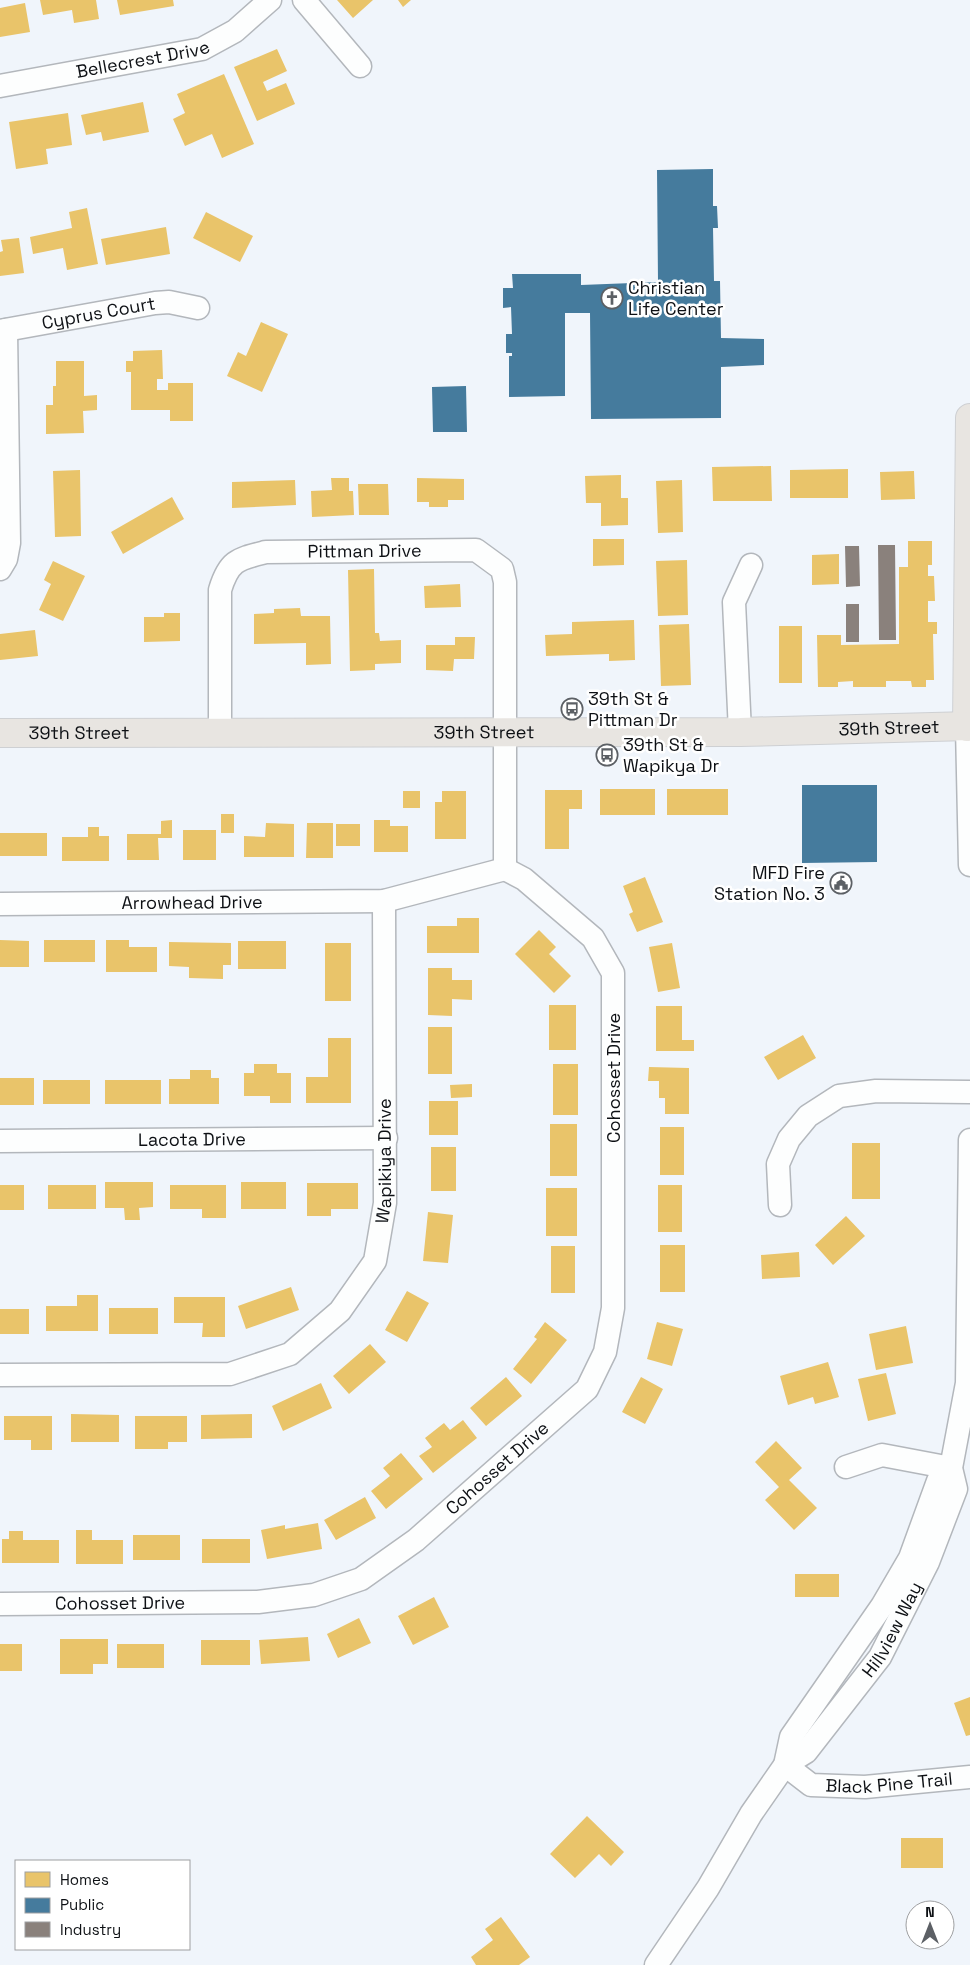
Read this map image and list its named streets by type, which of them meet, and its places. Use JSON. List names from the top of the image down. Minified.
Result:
{"streets":{"main road":["39th Street"],"street":["Bellecrest Drive","Cyprus Court","Pittman Drive","Arrowhead Drive","Cohosset Drive","Lacota Drive","Wapikiya Drive","Hillview Way","Black Pine Trail"]},"crossings":[["Pittman Drive","39th Street"],["Arrowhead Drive","Wapikiya Drive"],["Lacota Drive","Wapikiya Drive"],["Hillview Way","Black Pine Trail"]],"places":{"church":["Christian Life Center"],"bus stop":["39th St & Pittman Dr","39th St & Wapikya Dr"],"public building":["MFD Fire Station No. 3"]},"legend":["Homes","Public","Industry"],"north":"top"}
